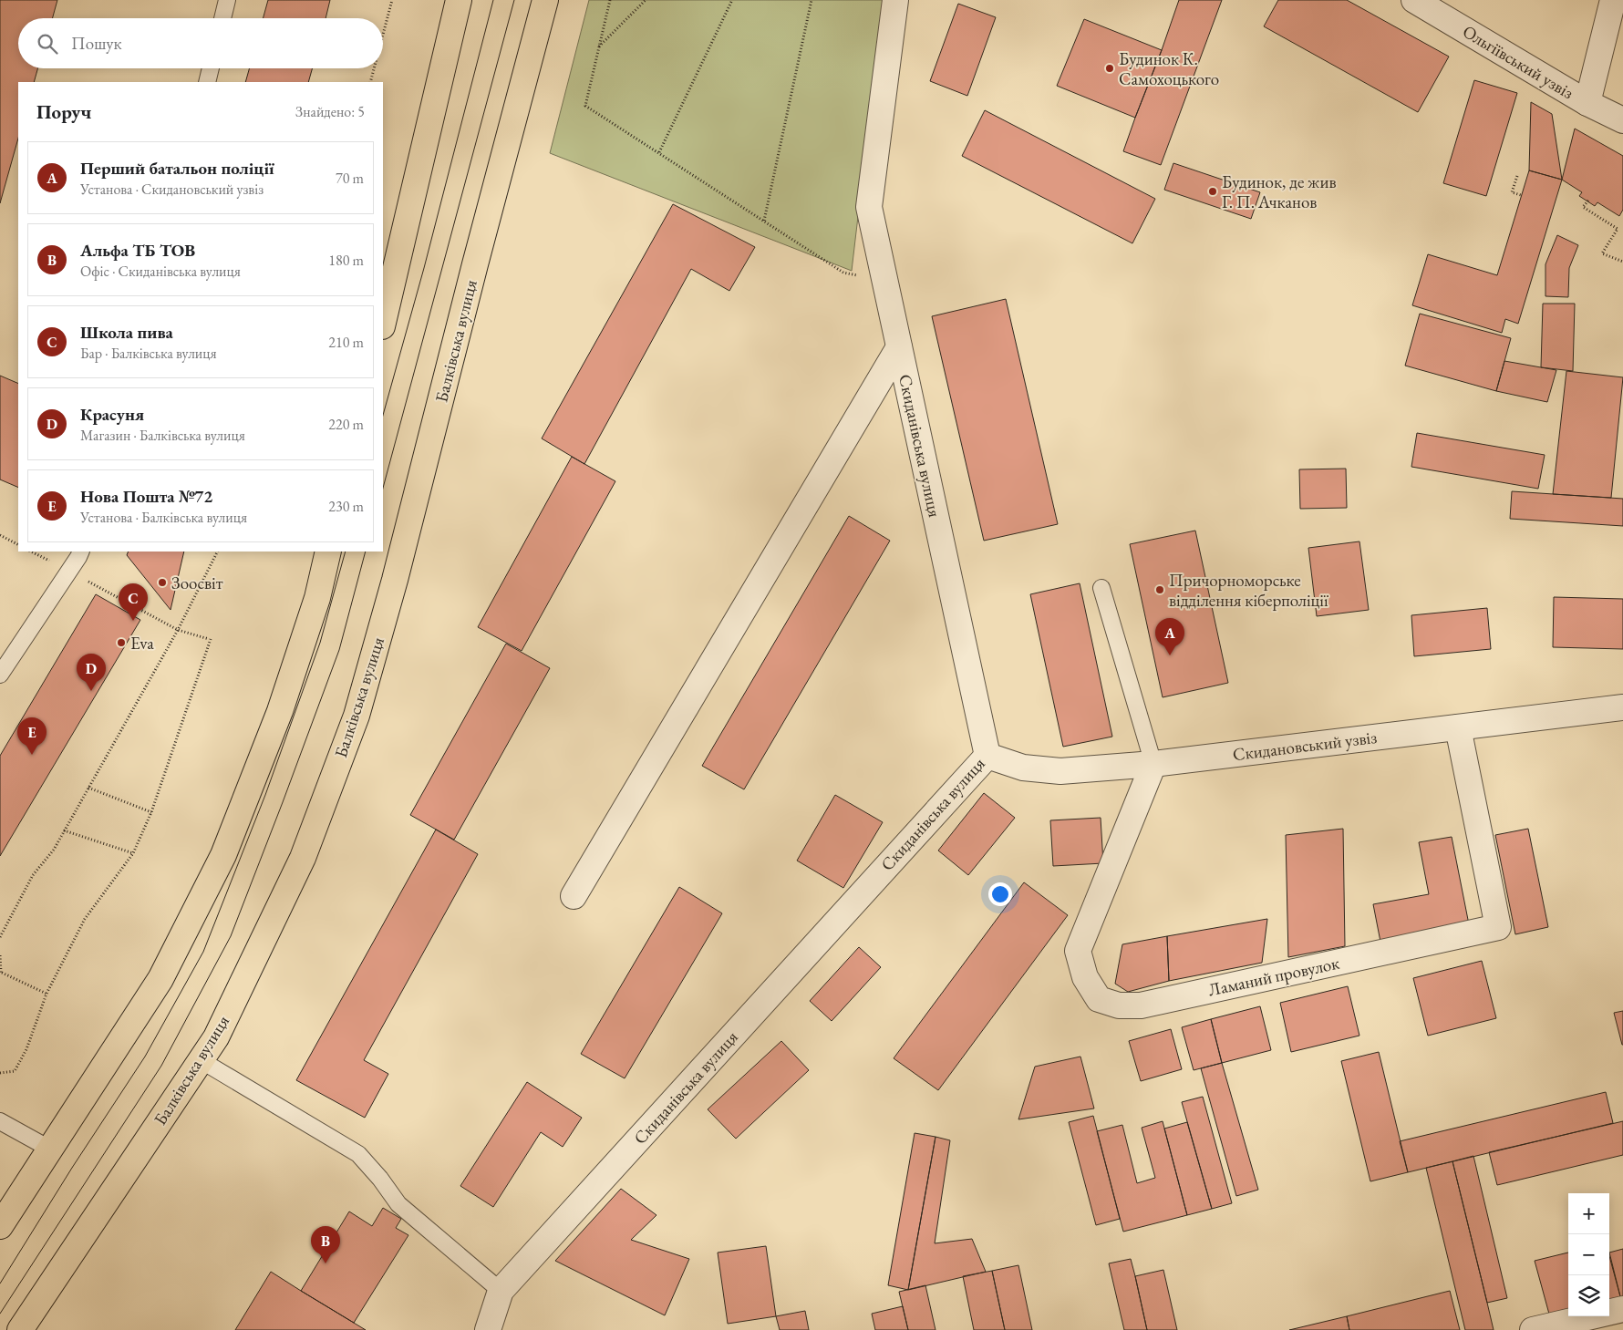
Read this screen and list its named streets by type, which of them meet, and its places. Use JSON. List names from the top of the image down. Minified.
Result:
{"streets":{"main road":["Балківська вулиця"],"street":["Ольгіївський узвіз","Скиданівська вулиця","Скидановський узвіз","Ламаний провулок"]},"crossings":[["Скиданівська вулиця","Скидановський узвіз"],["Скидановський узвіз","Ламаний провулок"]],"places":["Будинок К. Самохоцького","Будинок, де жив Г. П. Ачканов","Зоосвіт","Причорноморське відділення кіберполіції","Eva"],"page":{"search":"Пошук","heading":["Поруч","Знайдено: 5"],"list":[{"mark":"A","name":"Перший батальон поліції","note":"Установа · Скидановський узвіз","value":"70 m"},{"mark":"B","name":"Альфа ТБ ТОВ","note":"Офіс · Скиданівська вулиця","value":"180 m"},{"mark":"C","name":"Школа пива","note":"Бар · Балківська вулиця","value":"210 m"},{"mark":"D","name":"Красуня","note":"Магазин · Балківська вулиця","value":"220 m"},{"mark":"E","name":"Нова Пошта №72","note":"Установа · Балківська вулиця","value":"230 m"}],"pins":["C","A","D","E","B"],"map_buttons":["+","−"]}}
